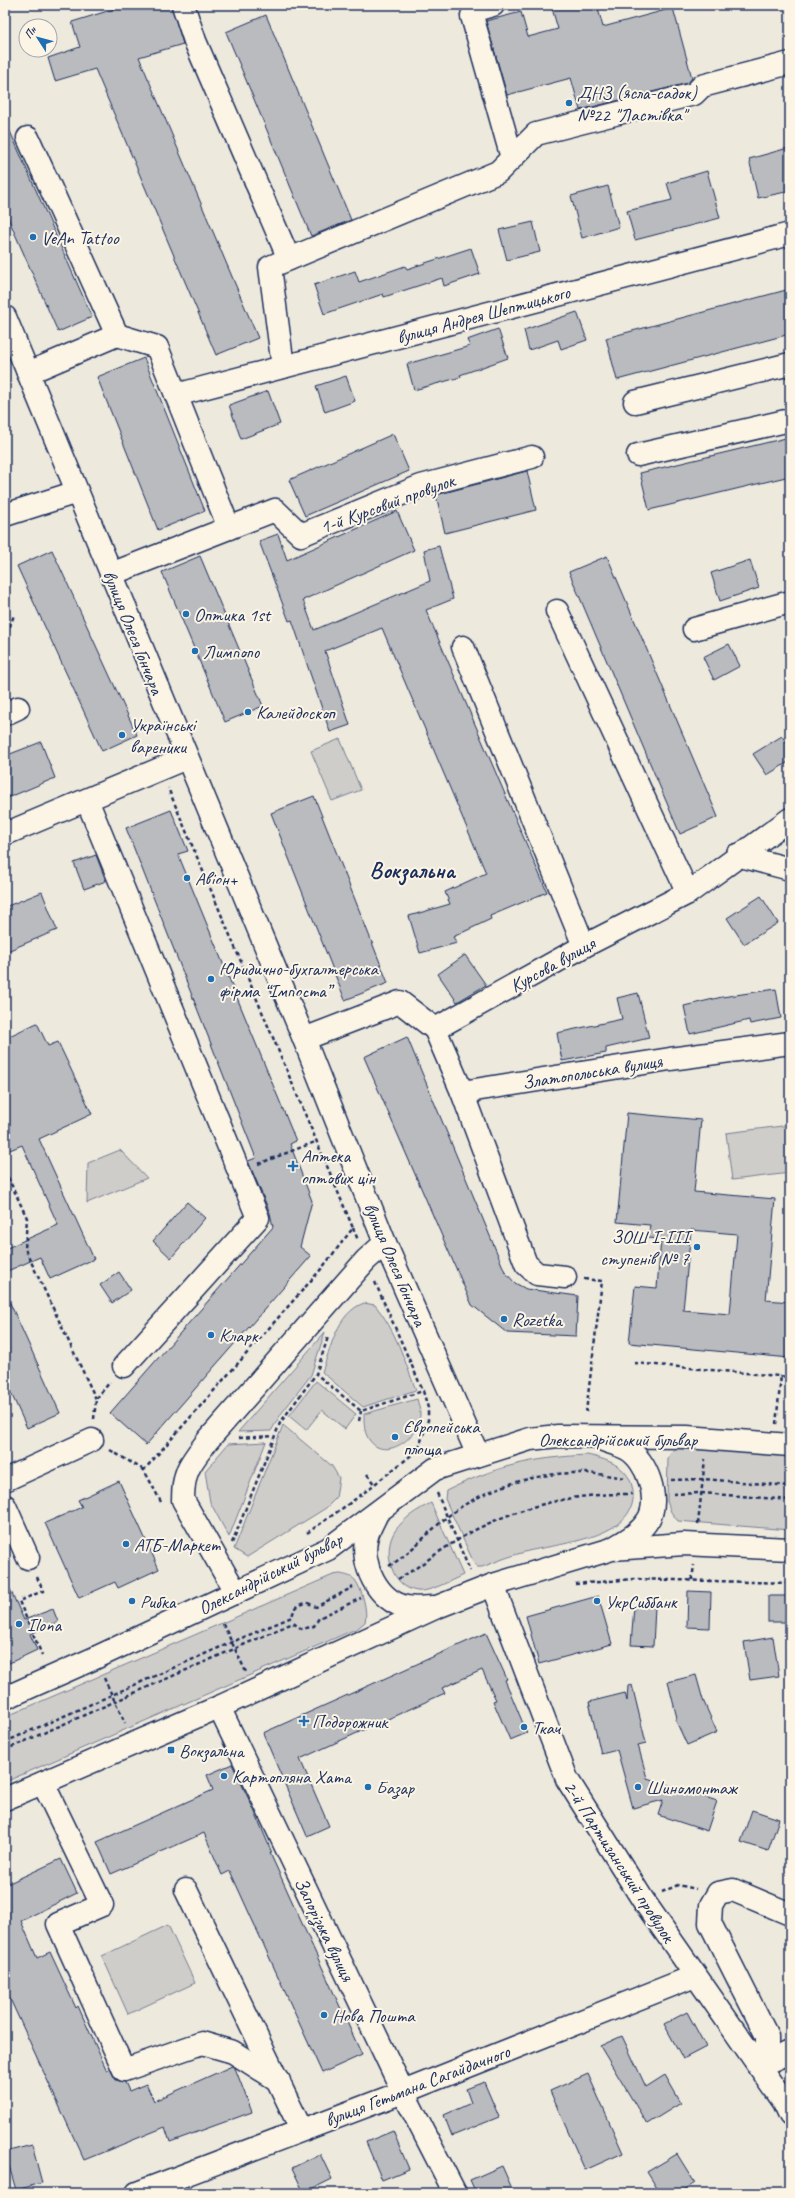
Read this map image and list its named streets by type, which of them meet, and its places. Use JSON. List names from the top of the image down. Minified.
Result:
{"streets":{"street":["вулиця Андрея Шептицького","1-й Курсовий провулок","вулиця Олеся Гончара","Курсова вулиця","Златопольська вулиця","Олександрійський бульвар","2-й Партизанський провулок","Запорізька вулиця","вулиця Гетьмана Сагайдачного"]},"crossings":[["вулиця Олеся Гончара","Олександрійський бульвар"],["2-й Партизанський провулок","вулиця Гетьмана Сагайдачного"],["Запорізька вулиця","вулиця Гетьмана Сагайдачного"]],"districts":["Вокзальна"],"places":{"other":["ДНЗ (ясла-садок) №22 \"Ластівка\"","VeAn Tattoo","Оптика 1st","Лимпопо","Калейдоскоп","Українські вареники","Авіон+","Юридично-бухгалтерська фірма “Імпоста”","ЗОШ І-ІІІ ступенів № 7","Rozetka","Кларк","Європейська площа","АТБ-Маркет","Рибка","УкрСиббанк","Ilona","Ткач","Картопляна Хата","Базар","Шиномонтаж","Нова Пошта"],"health":["Аптека оптових цін","Подорожник"],"transit":["Вокзальна"]},"north":"top left"}
